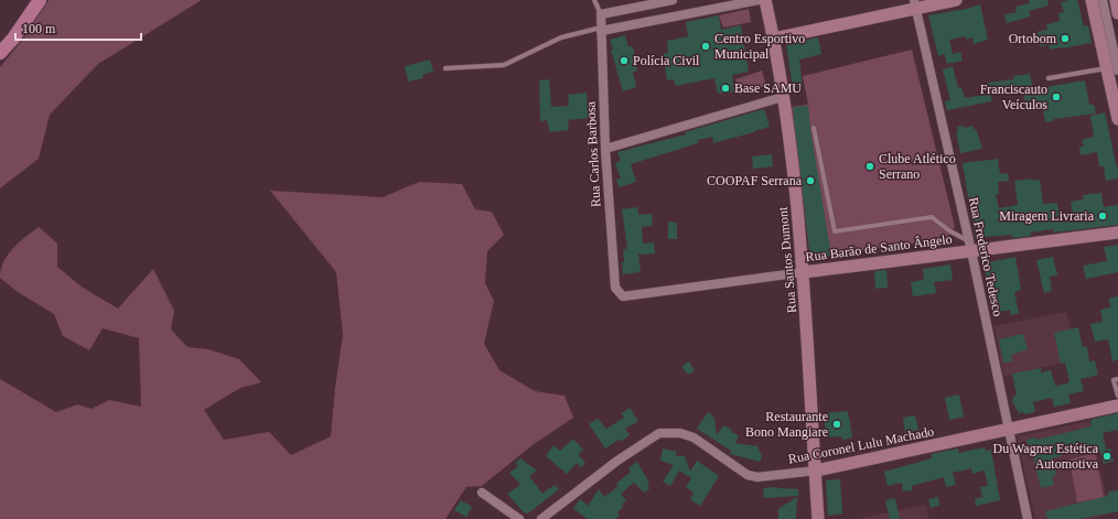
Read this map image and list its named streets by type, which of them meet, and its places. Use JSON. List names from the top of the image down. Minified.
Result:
{"streets":{"main road":["Rua Barão de Santo Ângelo","Rua Santos Dumont","Rua Coronel Lulu Machado"],"street":["Rua Carlos Barbosa","Rua Frederico Tedesco"]},"crossings":[["Rua Carlos Barbosa","Rua Barão de Santo Ângelo"],["Rua Barão de Santo Ângelo","Rua Frederico Tedesco"],["Rua Barão de Santo Ângelo","Rua Santos Dumont"],["Rua Frederico Tedesco","Rua Coronel Lulu Machado"],["Rua Santos Dumont","Rua Coronel Lulu Machado"]],"places":["Ortobom","Centro Esportivo Municipal","Polícia Civil","Base SAMU","Franciscauto Veículos","Clube Atlético Serrano","COOPAF Serrana","Miragem Livraria","Restaurante Bono Mangiare","Du Wagner Estética Automotiva"],"scale_bar":"100 m"}
